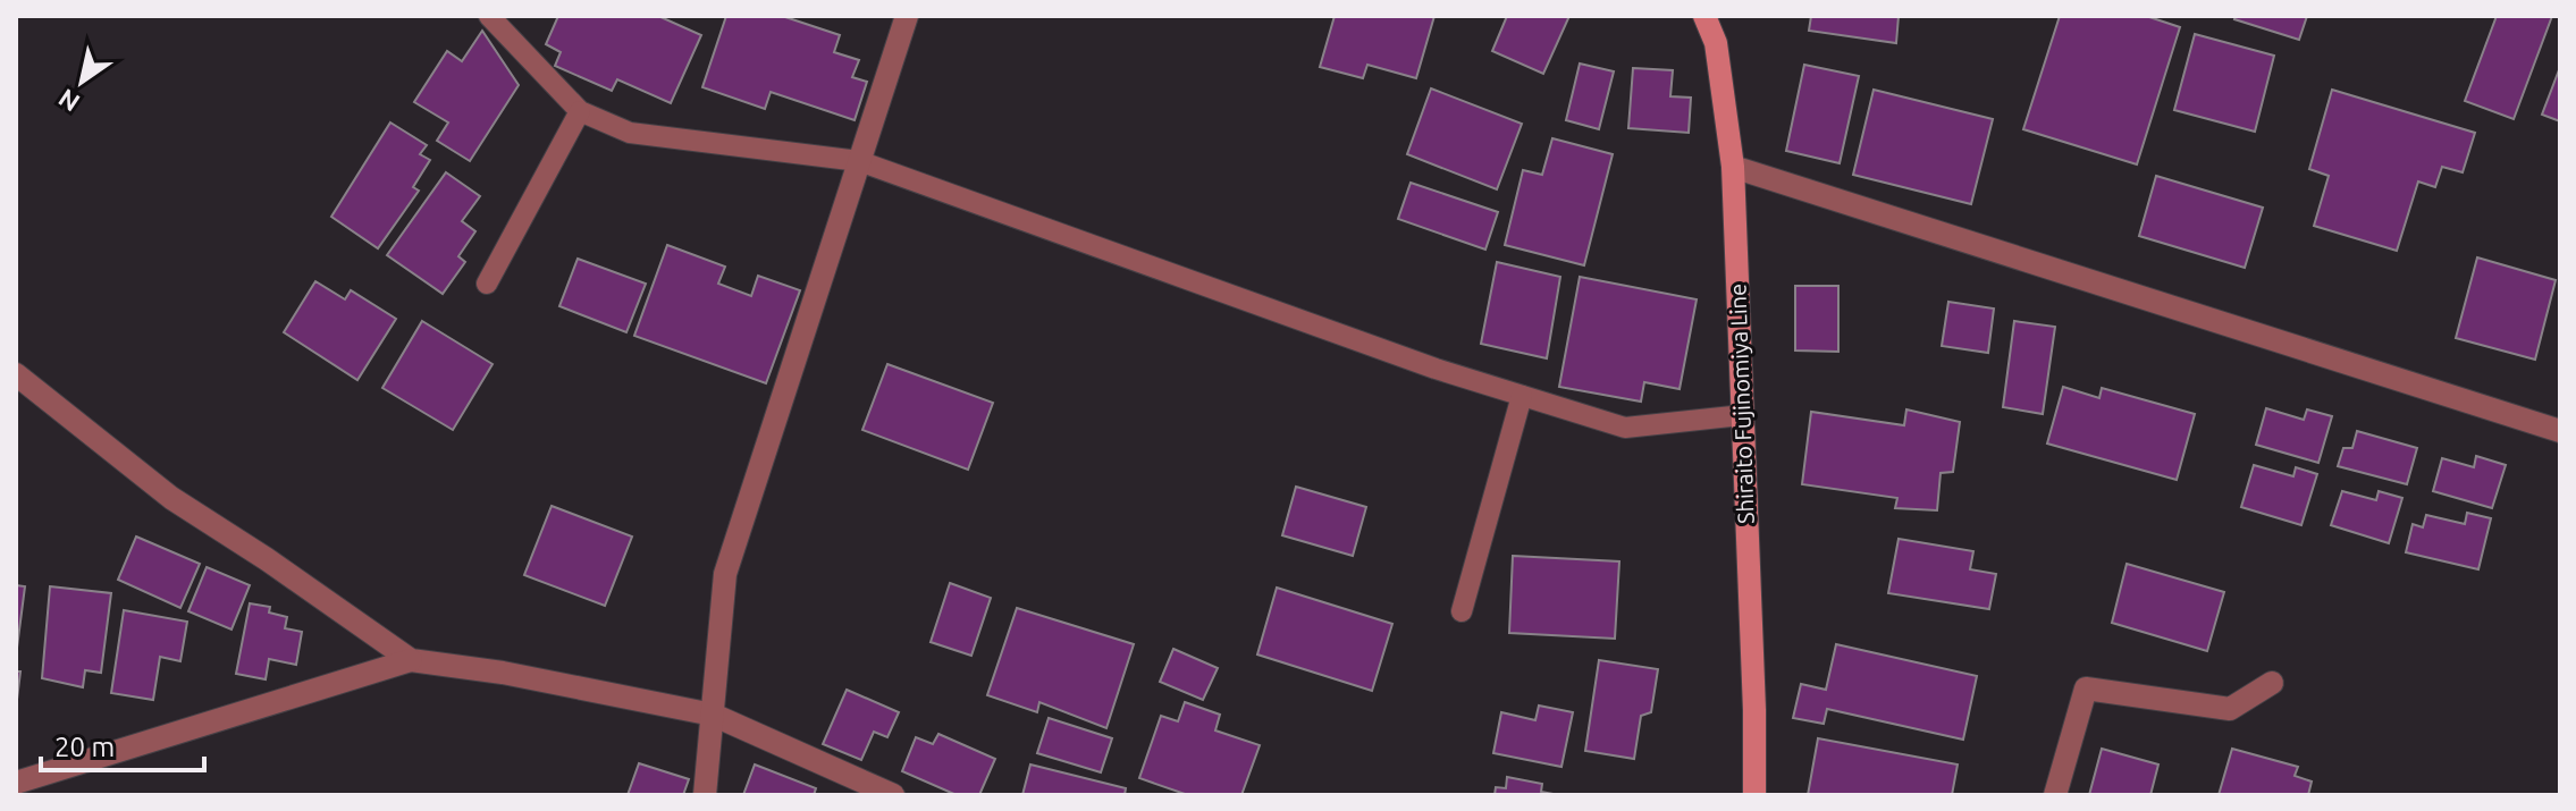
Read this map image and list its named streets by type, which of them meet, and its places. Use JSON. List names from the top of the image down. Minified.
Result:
{"streets":{"main road":["Shiraito Fujinomiya Line"]},"scale_bar":"20 m","north":"bottom left"}
